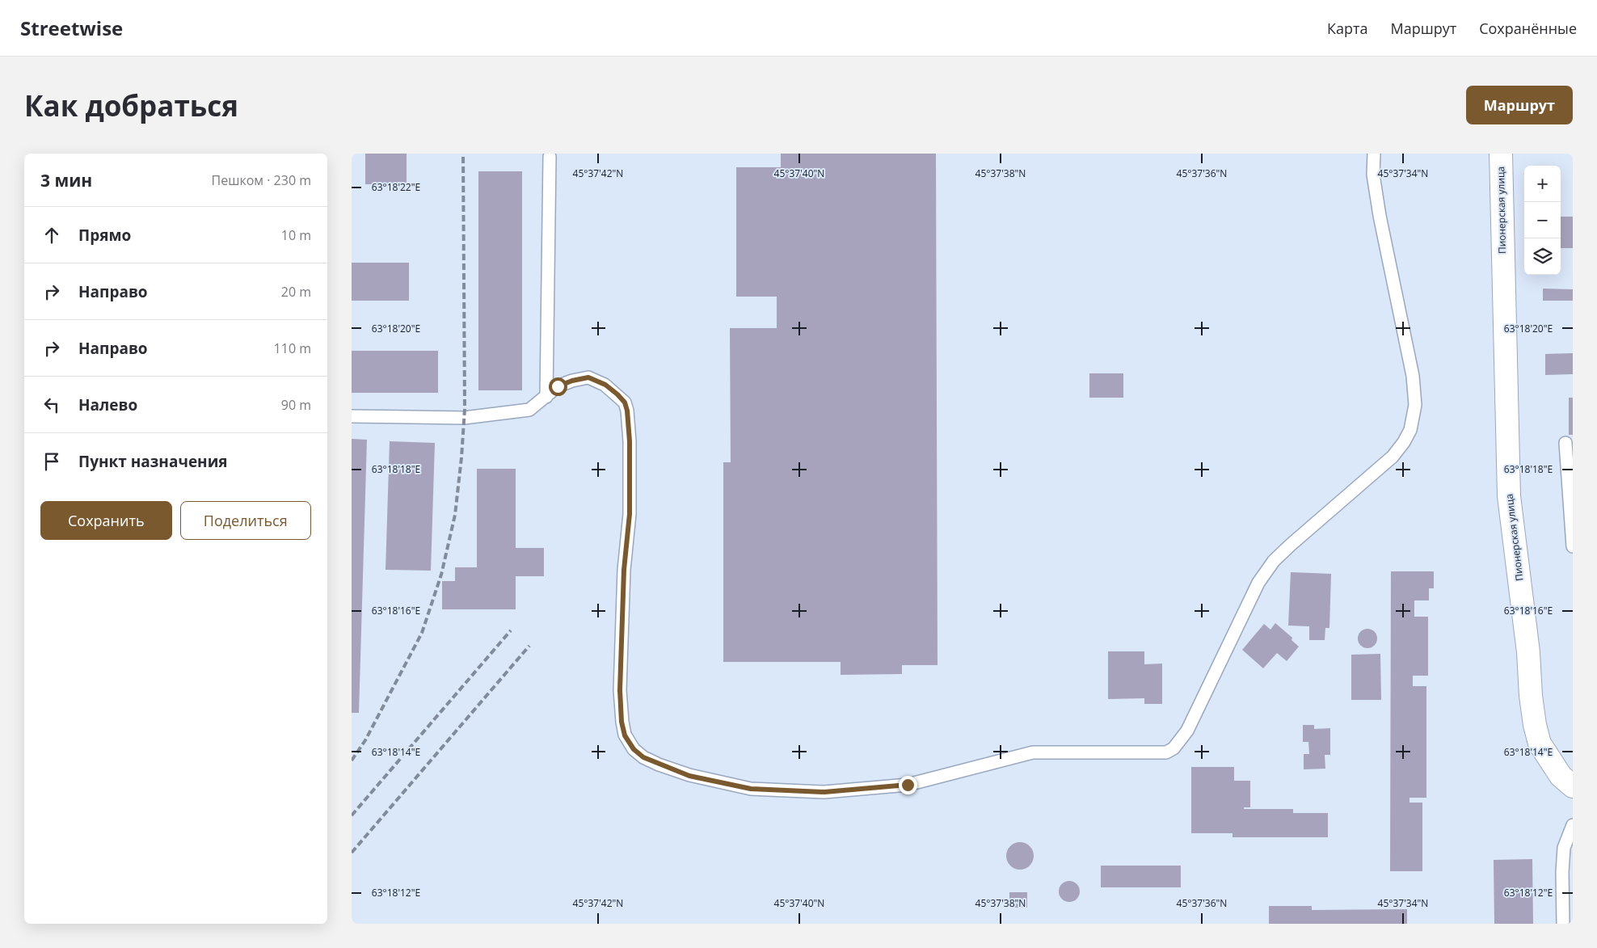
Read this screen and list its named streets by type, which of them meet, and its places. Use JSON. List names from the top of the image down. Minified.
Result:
{"streets":{"street":["Пионерская улица"]},"page":{"header":"Streetwise","nav":["Карта","Маршрут","Сохранённые"],"buttons":["Маршрут",["Сохранить","Поделиться"]],"title":"Как добраться","heading":["3 мин","Пешком · 230 m"],"map_buttons":["+","−"],"list":[["Прямо","10 m"],["Направо","20 m"],["Направо","110 m"],["Налево","90 m"],"Пункт назначения"]},"coordinates":["45°37'42\"N","45°37'40\"N","45°37'38\"N","45°37'36\"N","45°37'34\"N","63°18'22\"E","63°18'20\"E","63°18'18\"E","63°18'16\"E","63°18'14\"E","63°18'12\"E"]}
